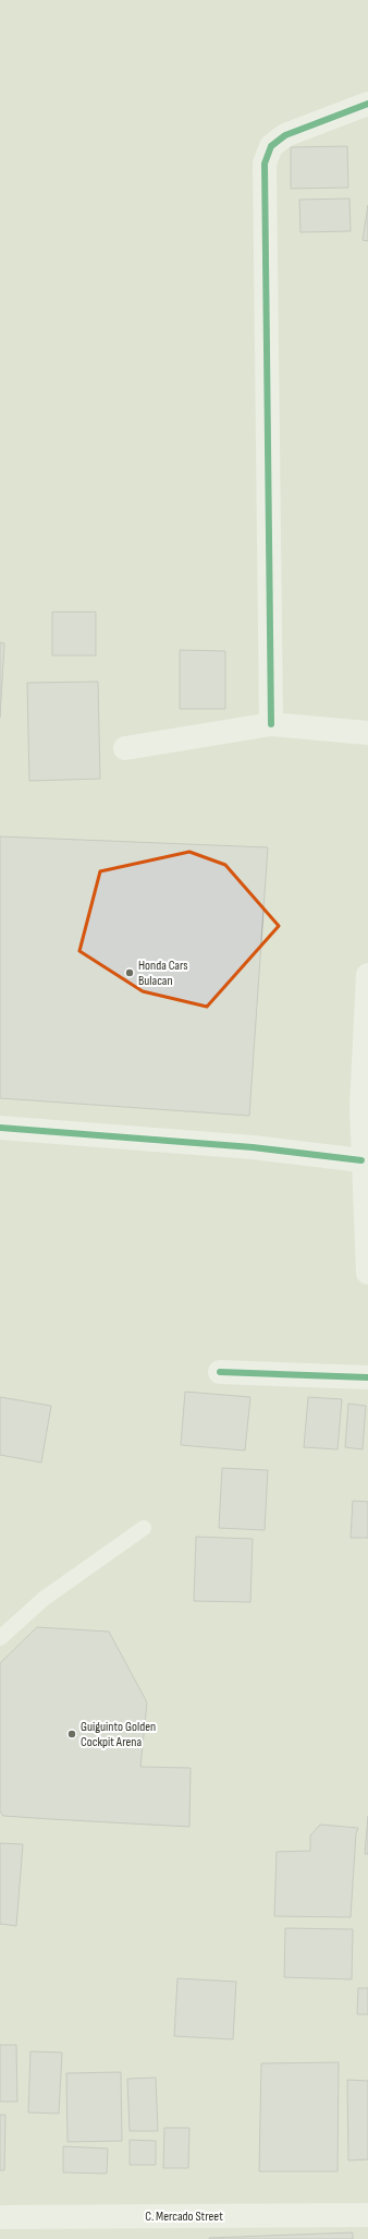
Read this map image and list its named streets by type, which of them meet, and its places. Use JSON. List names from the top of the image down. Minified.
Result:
{"streets":{"street":["C. Mercado Street"]},"places":["Honda Cars Bulacan","Guiguinto Golden Cockpit Arena"]}
